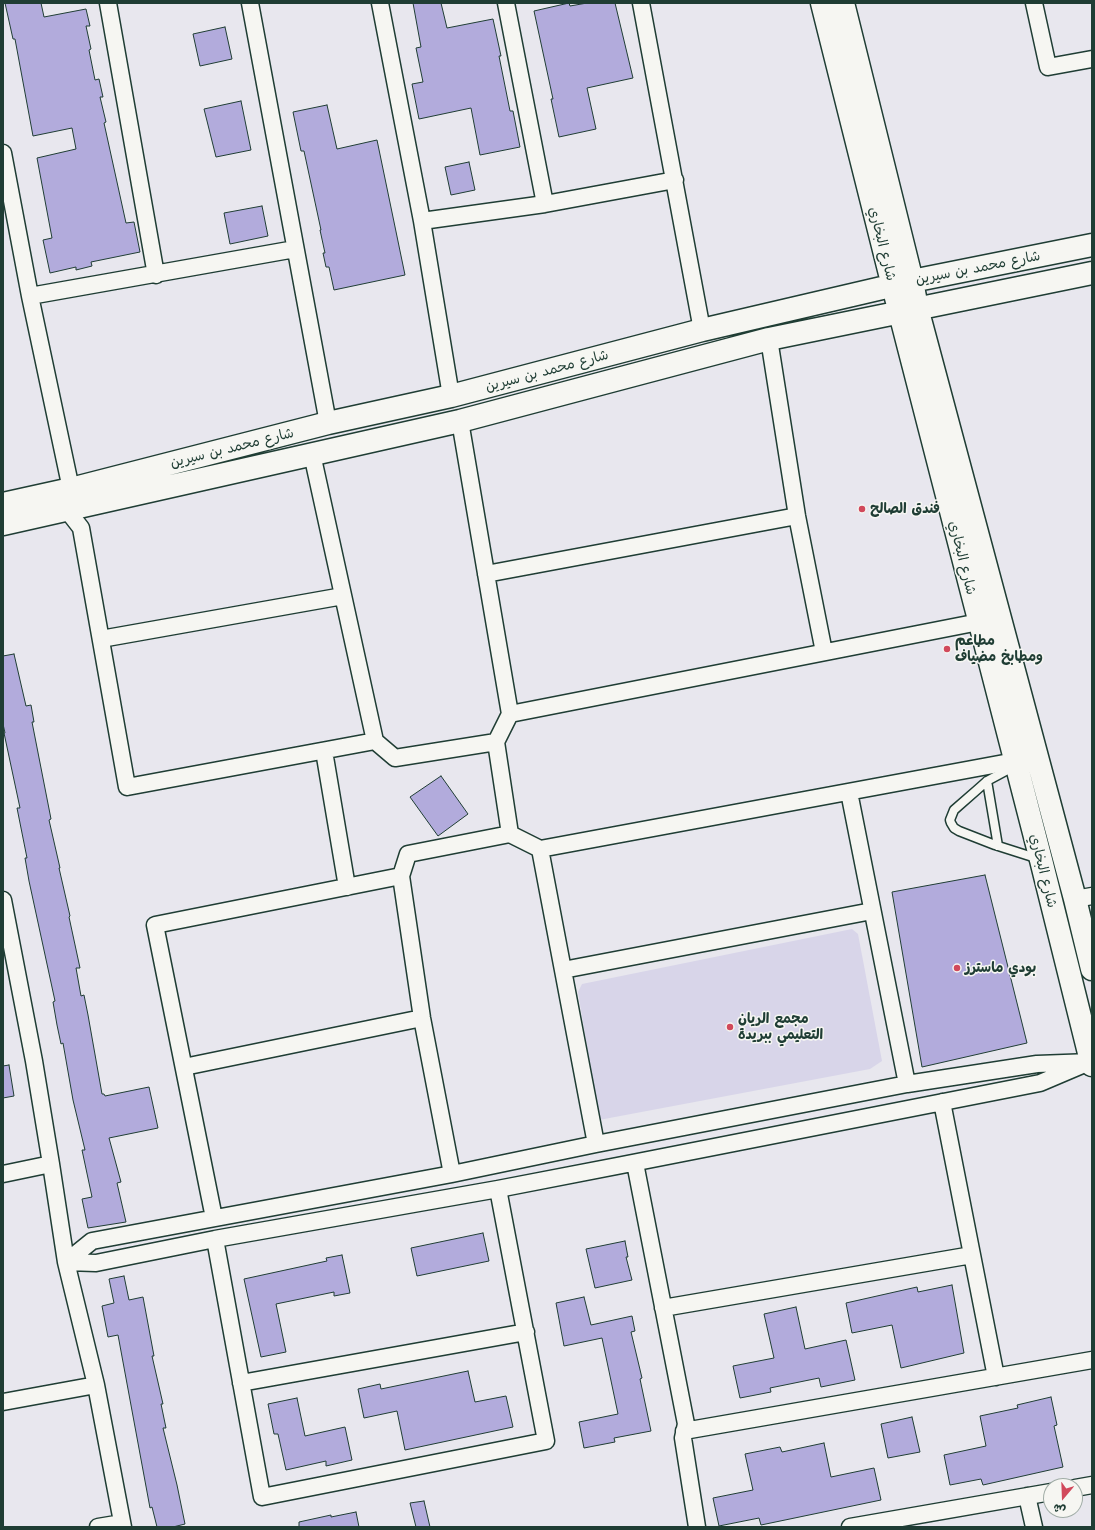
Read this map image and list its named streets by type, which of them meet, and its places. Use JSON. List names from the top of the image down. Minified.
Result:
{"streets":{"street":["شارع البخاري","شارع محمد بن سيرين"]},"crossings":[["شارع البخاري","شارع محمد بن سيرين"]],"places":["فندق الصالح","مطاعم ومطابخ مضياف","بودي ماسترز","مجمع الريان التعليمي ببريدة"],"north":"bottom"}
